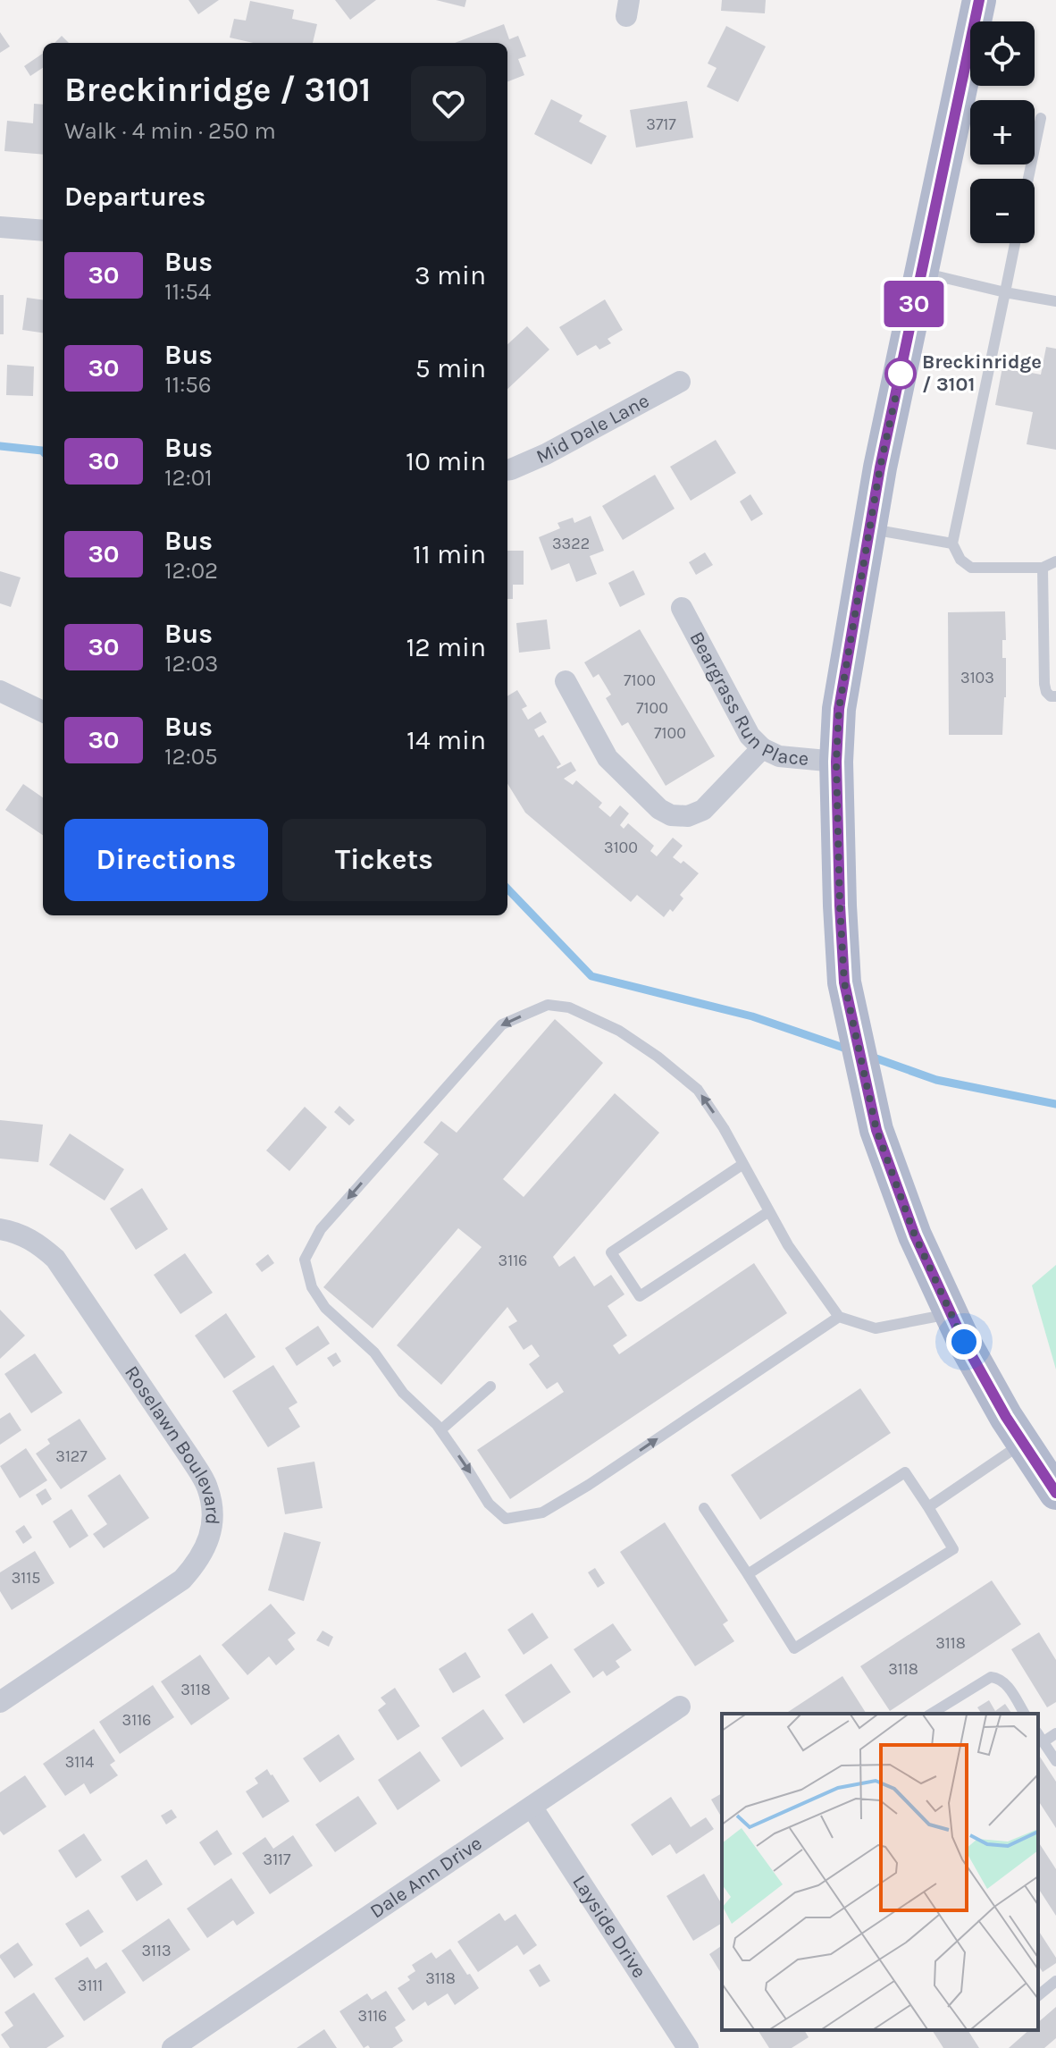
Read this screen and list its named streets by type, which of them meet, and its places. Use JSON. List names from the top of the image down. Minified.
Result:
{"streets":{"street":["Mid Dale Lane","Beargrass Run Place","Roselawn Boulevard","Dale Ann Drive","Layside Drive"]},"crossings":[["Dale Ann Drive","Layside Drive"]],"places":["Breckinridge / 3101"],"lines":["bus line 30"],"house_numbers":["3717","3322","3103","7100","7100","7100","3100","3116","3127","3115","3118","3118","3118","3116","3114","3117","3113","3118","3111","3116"],"page":{"on_map":"30","map_buttons":["+","−"],"heading":[["Breckinridge / 3101","Walk · 4 min · 250 m"],"Departures"],"list":[{"mark":"30","name":"Bus","note":"11:54","value":"3 min"},{"mark":"30","name":"Bus","note":"11:56","value":"5 min"},{"mark":"30","name":"Bus","note":"12:01","value":"10 min"},{"mark":"30","name":"Bus","note":"12:02","value":"11 min"},{"mark":"30","name":"Bus","note":"12:03","value":"12 min"},{"mark":"30","name":"Bus","note":"12:05","value":"14 min"}],"buttons":["Directions","Tickets"]}}
